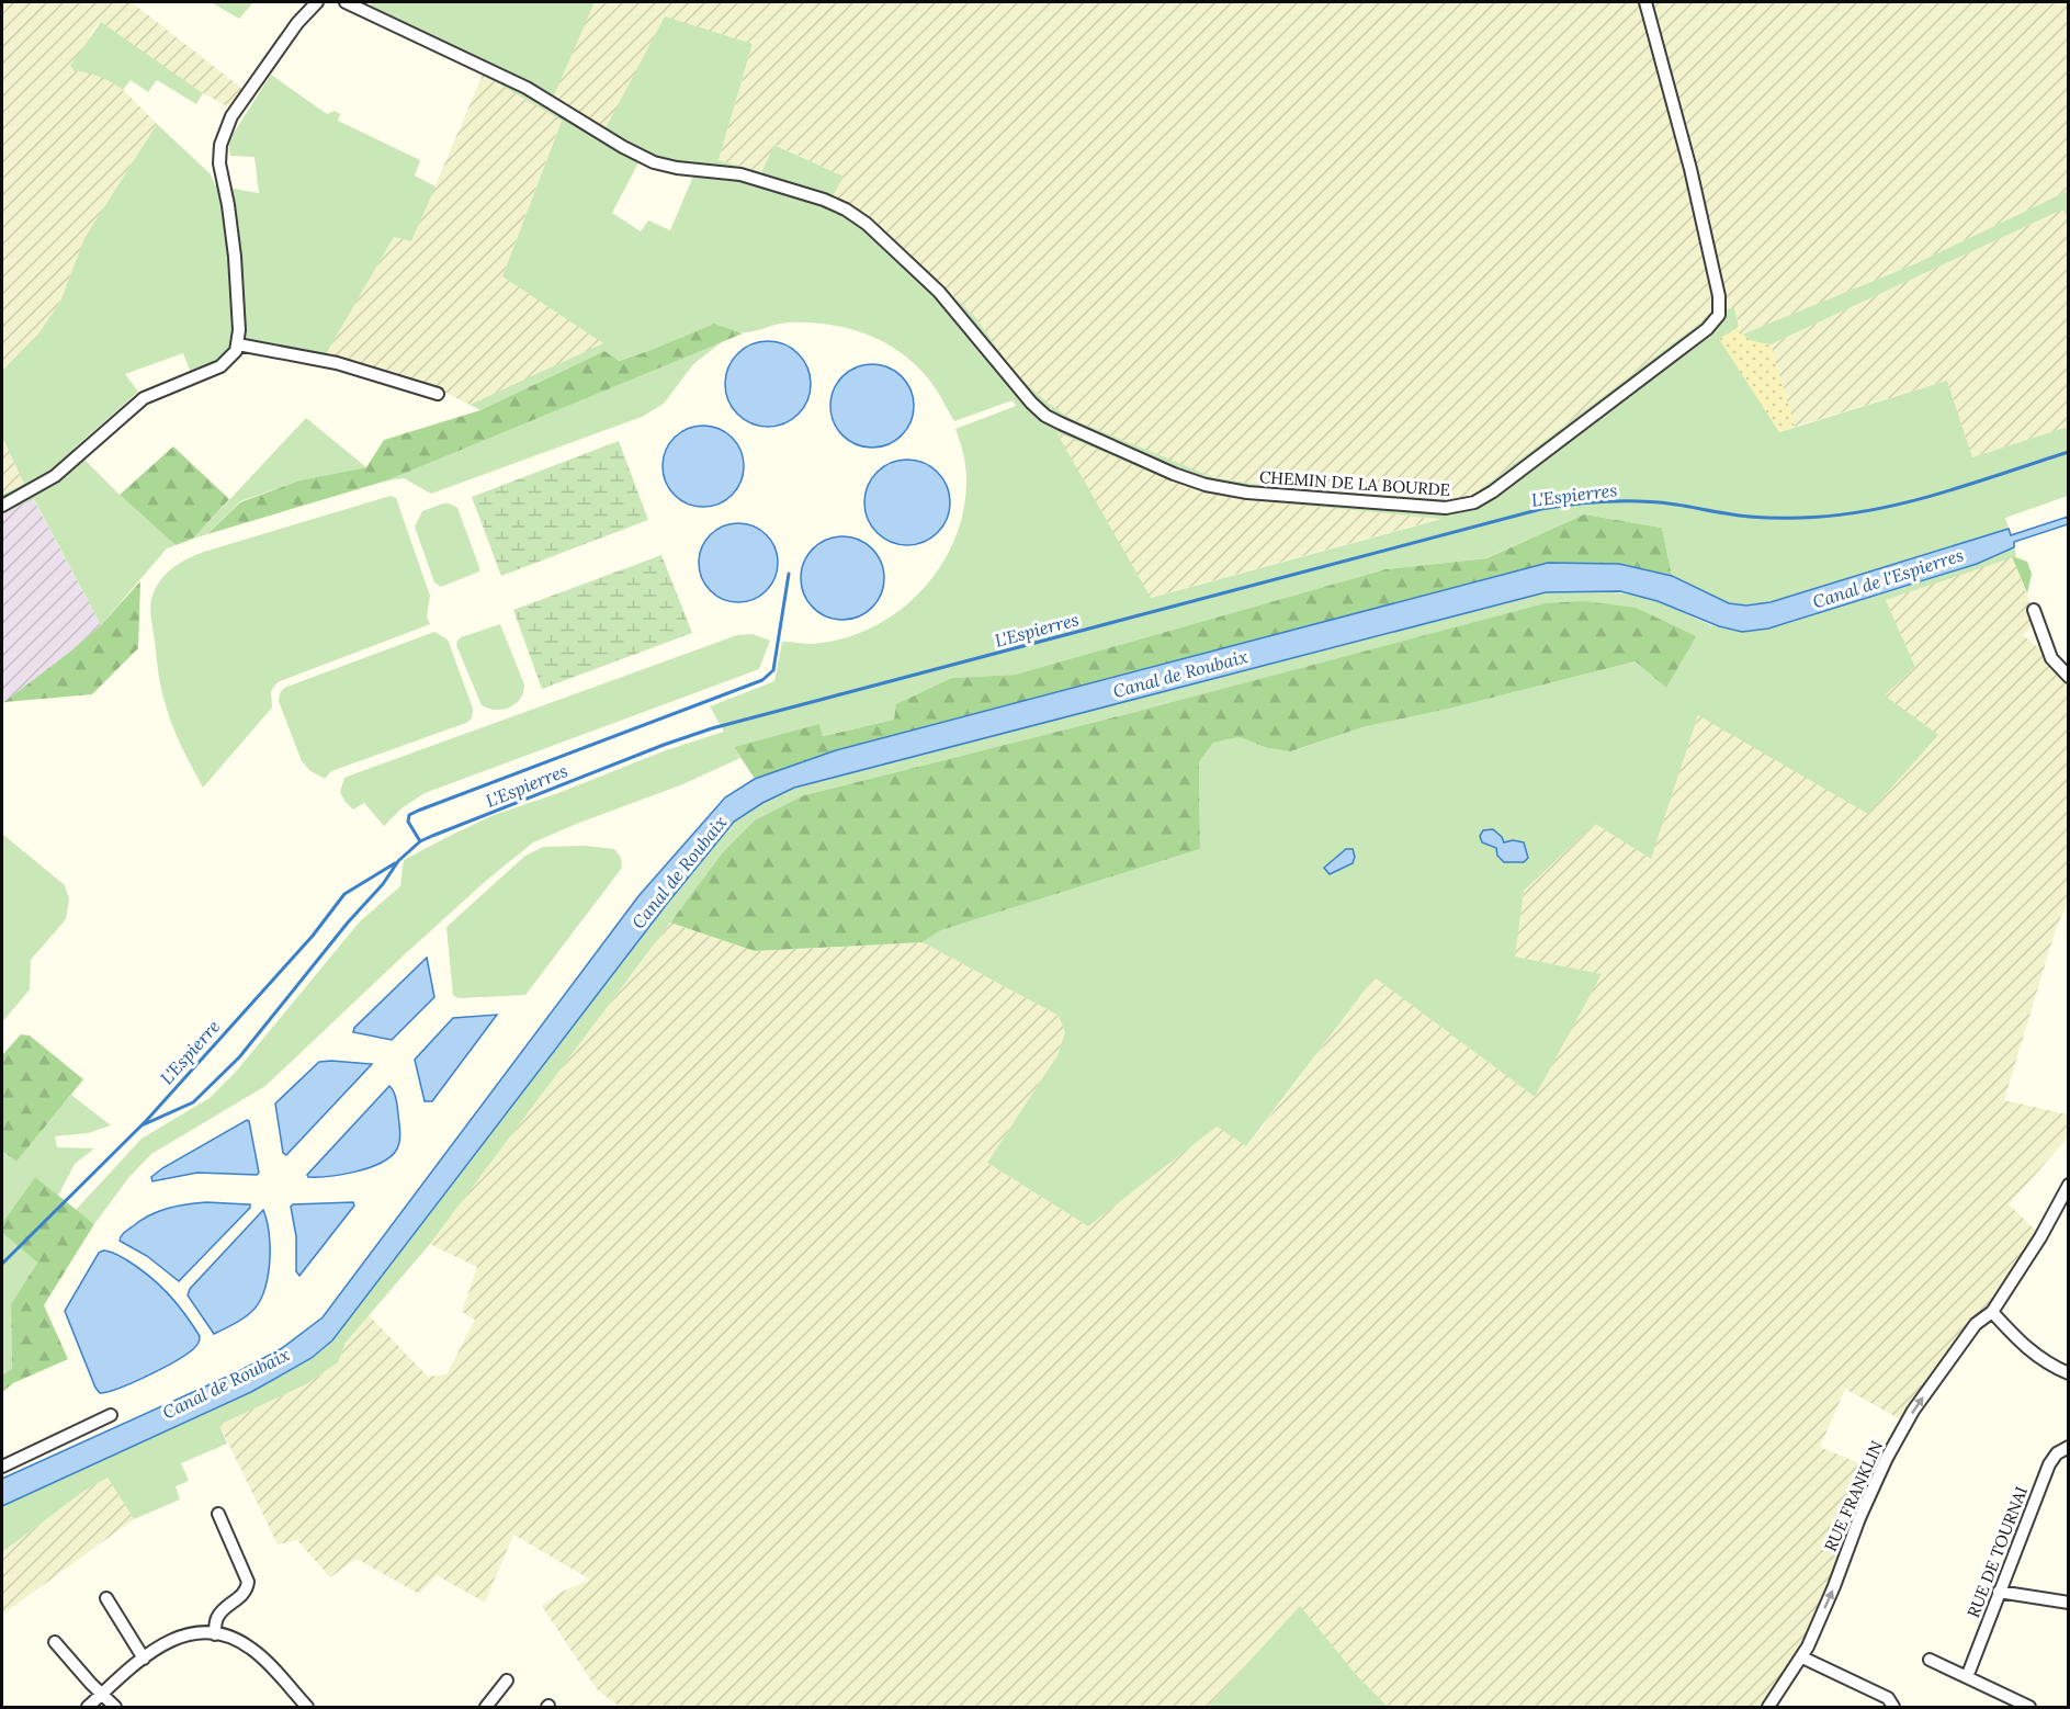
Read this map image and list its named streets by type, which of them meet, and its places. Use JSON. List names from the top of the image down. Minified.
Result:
{"streets":{"street":["CHEMIN DE LA BOURDE","RUE FRANKLIN","RUE DE TOURNAI"]},"one_way":["RUE FRANKLIN"],"water":["L'Espierres","Canal de l'Espierres","Canal de Roubaix","L'Espierre"]}
